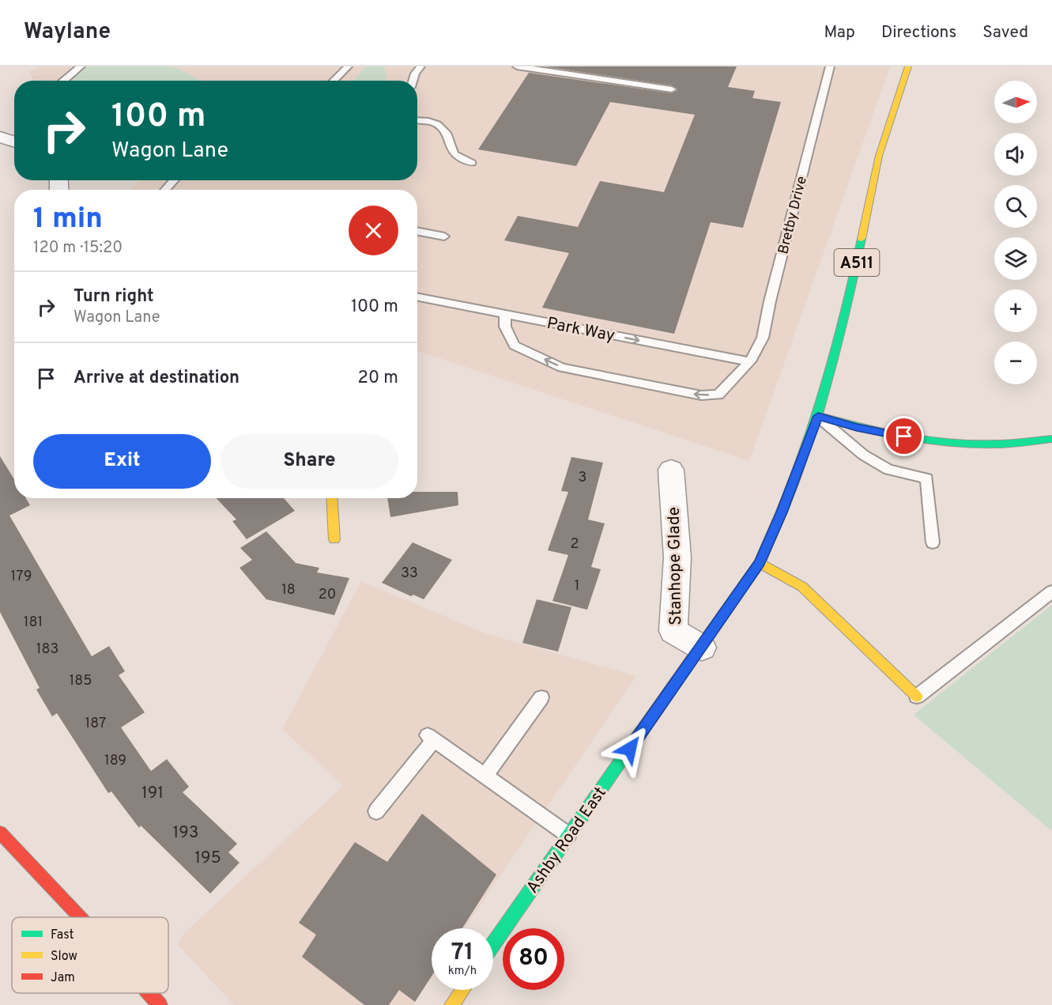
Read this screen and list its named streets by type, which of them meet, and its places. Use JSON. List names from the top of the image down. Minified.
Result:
{"streets":{"main road":["A511","Ashby Road East"],"street":["Stanhope Glade"],"lane":["Bretby Drive","Park Way"]},"crossings":[["Bretby Drive","Park Way"],["Stanhope Glade","Ashby Road East"]],"one_way":["Bretby Drive","Park Way"],"house_numbers":["3","2","33","179","1","18","20","181","183","185","187","189","191","193","195"],"legend":["Fast","Slow","Jam"],"north":"right","page":{"header":"Waylane","nav":["Map","Directions","Saved"],"map_buttons":["+","−"],"turn":["100 m","Wagon Lane"],"heading":["1 min","120 m · 15:20"],"list":[{"name":"Turn right","note":"Wagon Lane","value":"100 m"},{"name":"Arrive at destination","value":"20 m"}],"buttons":["Exit","Share"],"speed":"71 km/h","limit":"80"}}
